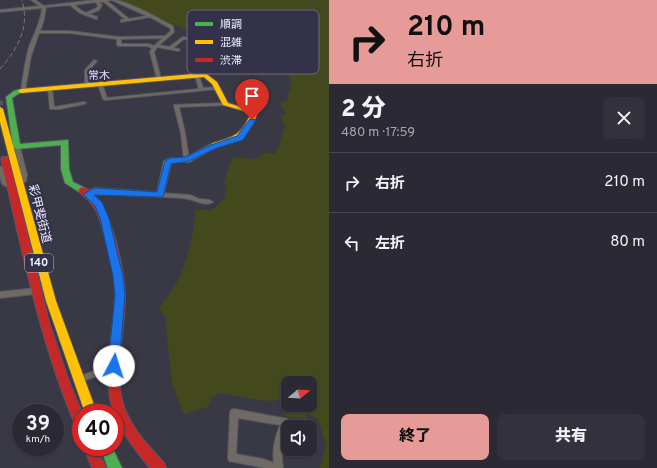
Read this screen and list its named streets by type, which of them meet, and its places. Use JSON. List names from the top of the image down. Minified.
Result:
{"streets":{"main road":["彩甲斐街道","140"]},"districts":["常木"],"legend":["順調","混雑","渋滞"],"north":"right","page":{"turn":["210 m","右折"],"heading":["2 分","480 m · 17:59"],"list":[{"name":"右折","value":"210 m"},{"name":"左折","value":"80 m"}],"speed":"39 km/h","limit":"40","buttons":["終了","共有"]}}
